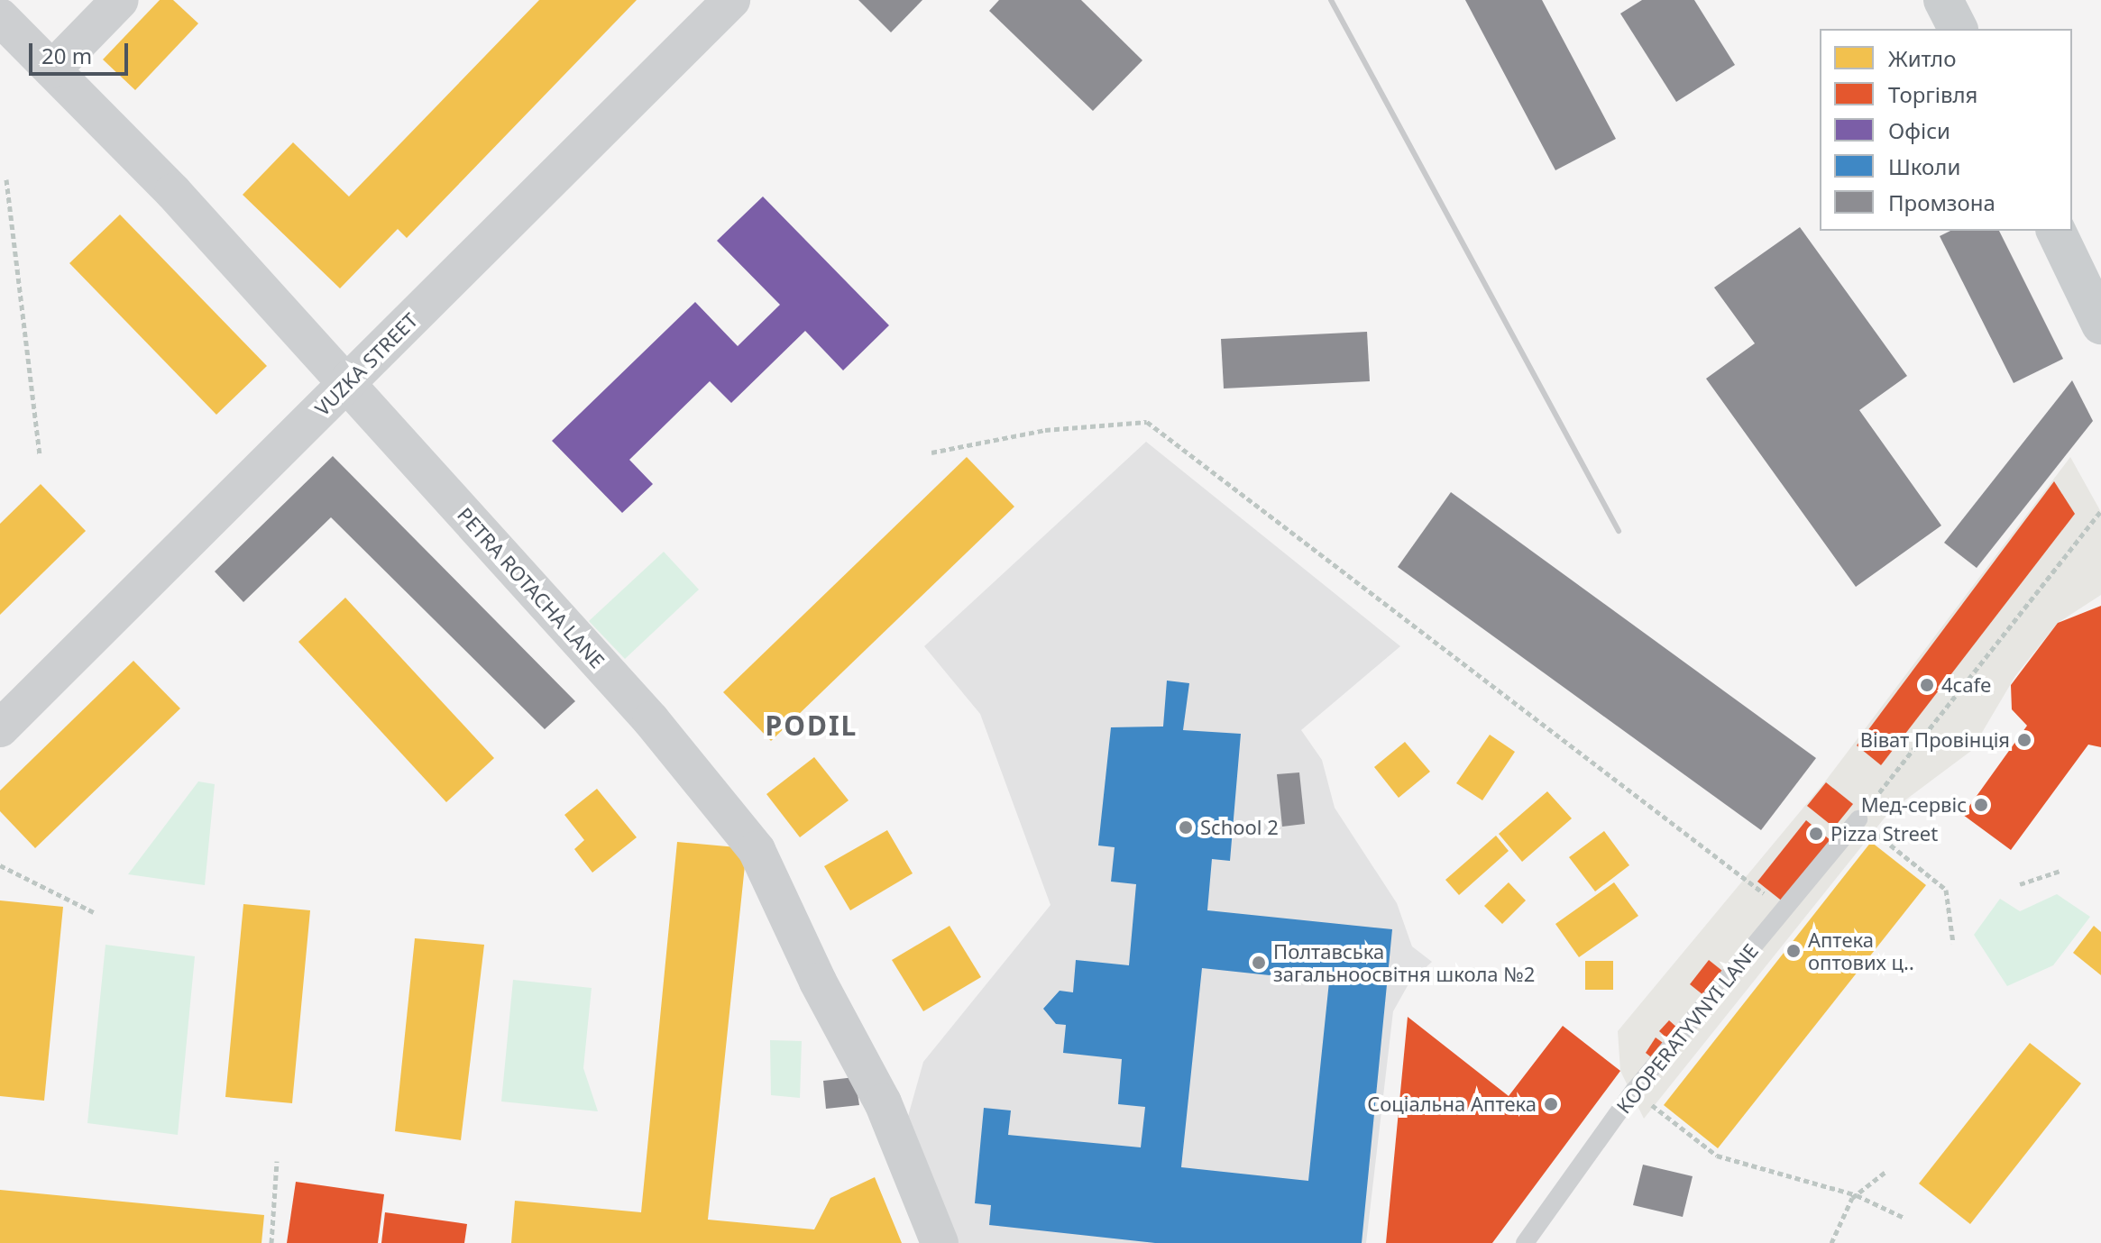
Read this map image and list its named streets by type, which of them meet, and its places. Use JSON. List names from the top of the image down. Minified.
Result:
{"streets":{"street":["VUZKA STREET","PETRA ROTACHA LANE"],"lane":["KOOPERATYVNYI LANE"]},"crossings":[["VUZKA STREET","PETRA ROTACHA LANE"]],"districts":["PODIL"],"places":["4cafe","Віват Провінція","Мед-сервіс","School 2","Pizza Street","Аптека оптових ц‥","Полтавська загальноосвітня школа №2","Соціальна Аптека"],"legend":["Житло","Торгівля","Офіси","Школи","Промзона"],"scale_bar":"20 m"}
